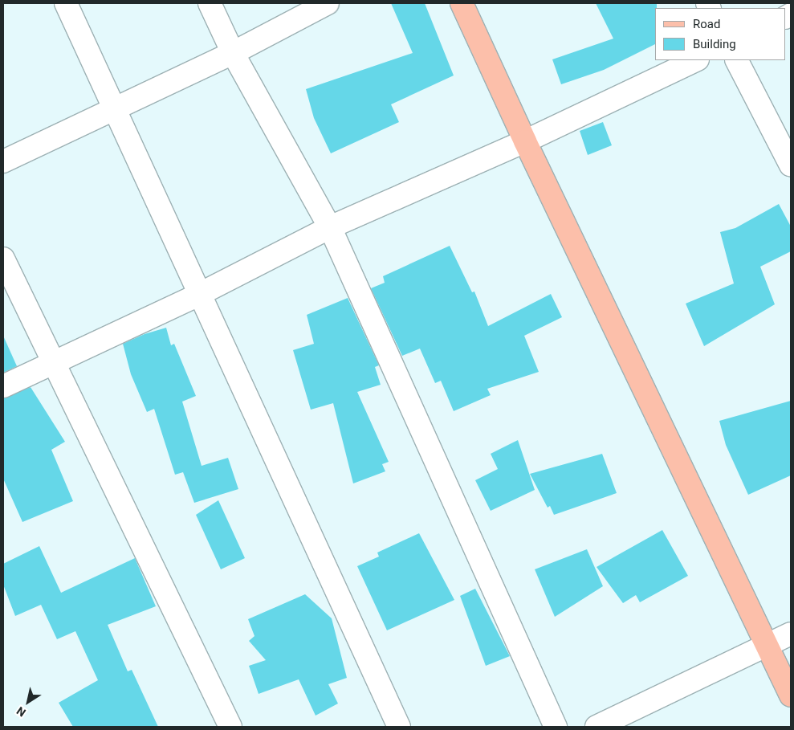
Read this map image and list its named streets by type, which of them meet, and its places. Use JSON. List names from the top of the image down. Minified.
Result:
{"legend":["Road","Building"],"north":"bottom left"}
